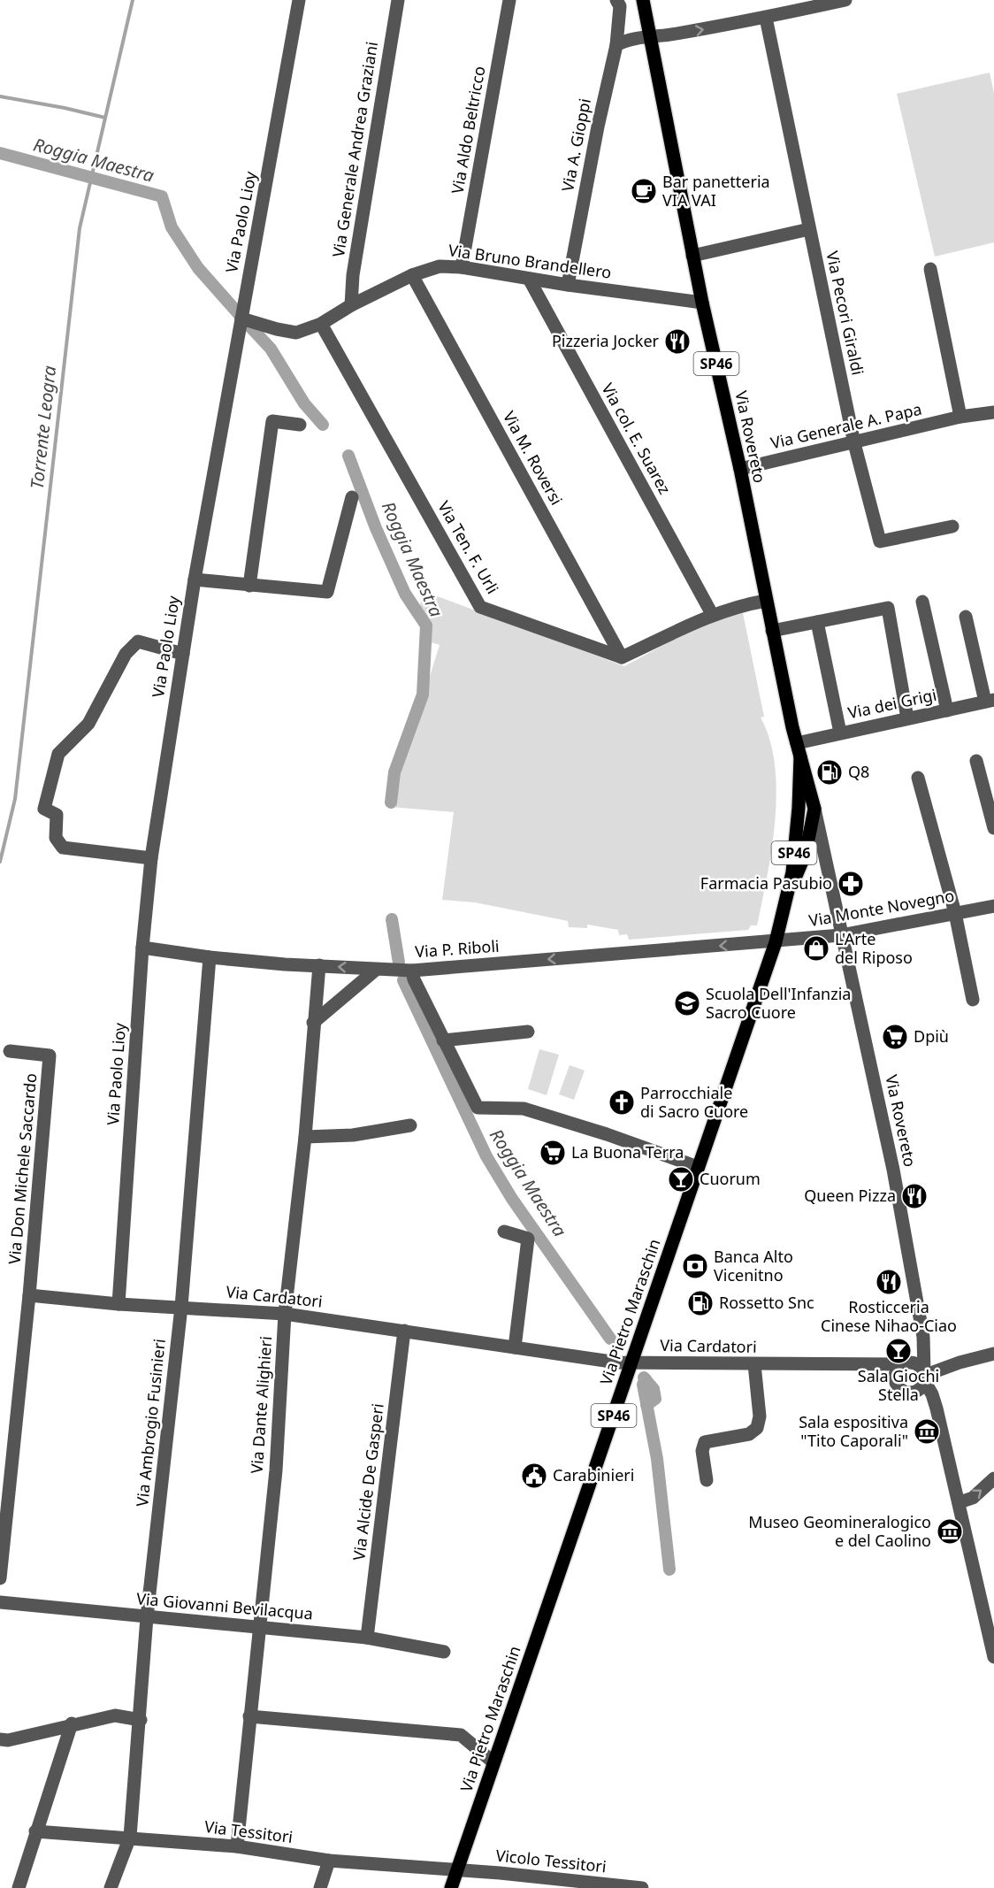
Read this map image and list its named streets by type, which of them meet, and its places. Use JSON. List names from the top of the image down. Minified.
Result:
{"streets":{"main road":["SP46","Via Rovereto","Via Pietro Maraschin"],"street":["Via Aldo Beltricco","Via A. Gioppi","Via Generale Andrea Graziani","Via Paolo Lioy","Via Bruno Brandellero","Via Pecori Giraldi","Via Generale A. Papa","Via col. E. Suarez","Via M. Roversi","Via Ten. F. Urli","Via dei Grigi","Via Monte Novegno","Via P. Riboli","Via Don Michele Saccardo","Via Cardatori","Via Dante Alighieri","Via Ambrogio Fusinieri","Via Alcide De Gasperi","Via Giovanni Bevilacqua","Via Tessitori","Vicolo Tessitori"]},"crossings":[["Via Aldo Beltricco","Via Bruno Brandellero"],["Via A. Gioppi","Via Bruno Brandellero"],["Via Generale Andrea Graziani","Via Bruno Brandellero"],["Via Paolo Lioy","Via Bruno Brandellero"],["Via Paolo Lioy","Via P. Riboli"],["Via Paolo Lioy","Via Cardatori"],["Via Bruno Brandellero","Via Rovereto"],["Via Bruno Brandellero","Via col. E. Suarez"],["Via Bruno Brandellero","Via M. Roversi"],["Via Bruno Brandellero","Via Ten. F. Urli"],["Via Pecori Giraldi","Via Generale A. Papa"],["Via Generale A. Papa","Via Rovereto"],["Via Rovereto","Via dei Grigi"],["Via Rovereto","Via Monte Novegno"],["Via Rovereto","Via Cardatori"],["Via Rovereto","Via Pietro Maraschin"],["Via M. Roversi","Via Ten. F. Urli"],["Via Monte Novegno","Via P. Riboli"],["Via Monte Novegno","Via Pietro Maraschin"],["Via P. Riboli","Via Pietro Maraschin"],["Via P. Riboli","Via Dante Alighieri"],["Via P. Riboli","Via Ambrogio Fusinieri"],["Via Don Michele Saccardo","Via Cardatori"],["Via Cardatori","Via Pietro Maraschin"],["Via Cardatori","Via Dante Alighieri"],["Via Cardatori","Via Ambrogio Fusinieri"],["Via Cardatori","Via Alcide De Gasperi"],["Via Pietro Maraschin","Via Tessitori"],["Via Pietro Maraschin","Vicolo Tessitori"],["Via Dante Alighieri","Via Giovanni Bevilacqua"],["Via Dante Alighieri","Via Tessitori"],["Via Ambrogio Fusinieri","Via Giovanni Bevilacqua"],["Via Ambrogio Fusinieri","Via Tessitori"],["Via Alcide De Gasperi","Via Giovanni Bevilacqua"],["Via Tessitori","Vicolo Tessitori"]],"one_way":["Via P. Riboli"],"water":["Roggia Maestra","Torrente Leogra"],"places":{"cafe":["Bar panetteria VIA VAI"],"restaurant":["Pizzeria Jocker","Queen Pizza","Rosticceria Cinese Nihao-Ciao"],"fuel station":["Q8","Rossetto Snc"],"pharmacy":["Farmacia Pasubio"],"shop":["L'Arte del Riposo"],"school or university":["Scuola Dell'Infanzia Sacro Cuore"],"supermarket":["Dpiù","La Buona Terra"],"church":["Parrocchiale di Sacro Cuore"],"bar":["Cuorum","Sala Giochi Stella"],"bank":["Banca Alto Vicenitno"],"museum":["Sala espositiva \"Tito Caporali\"","Museo Geomineralogico e del Caolino"],"public building":["Carabinieri"]}}
